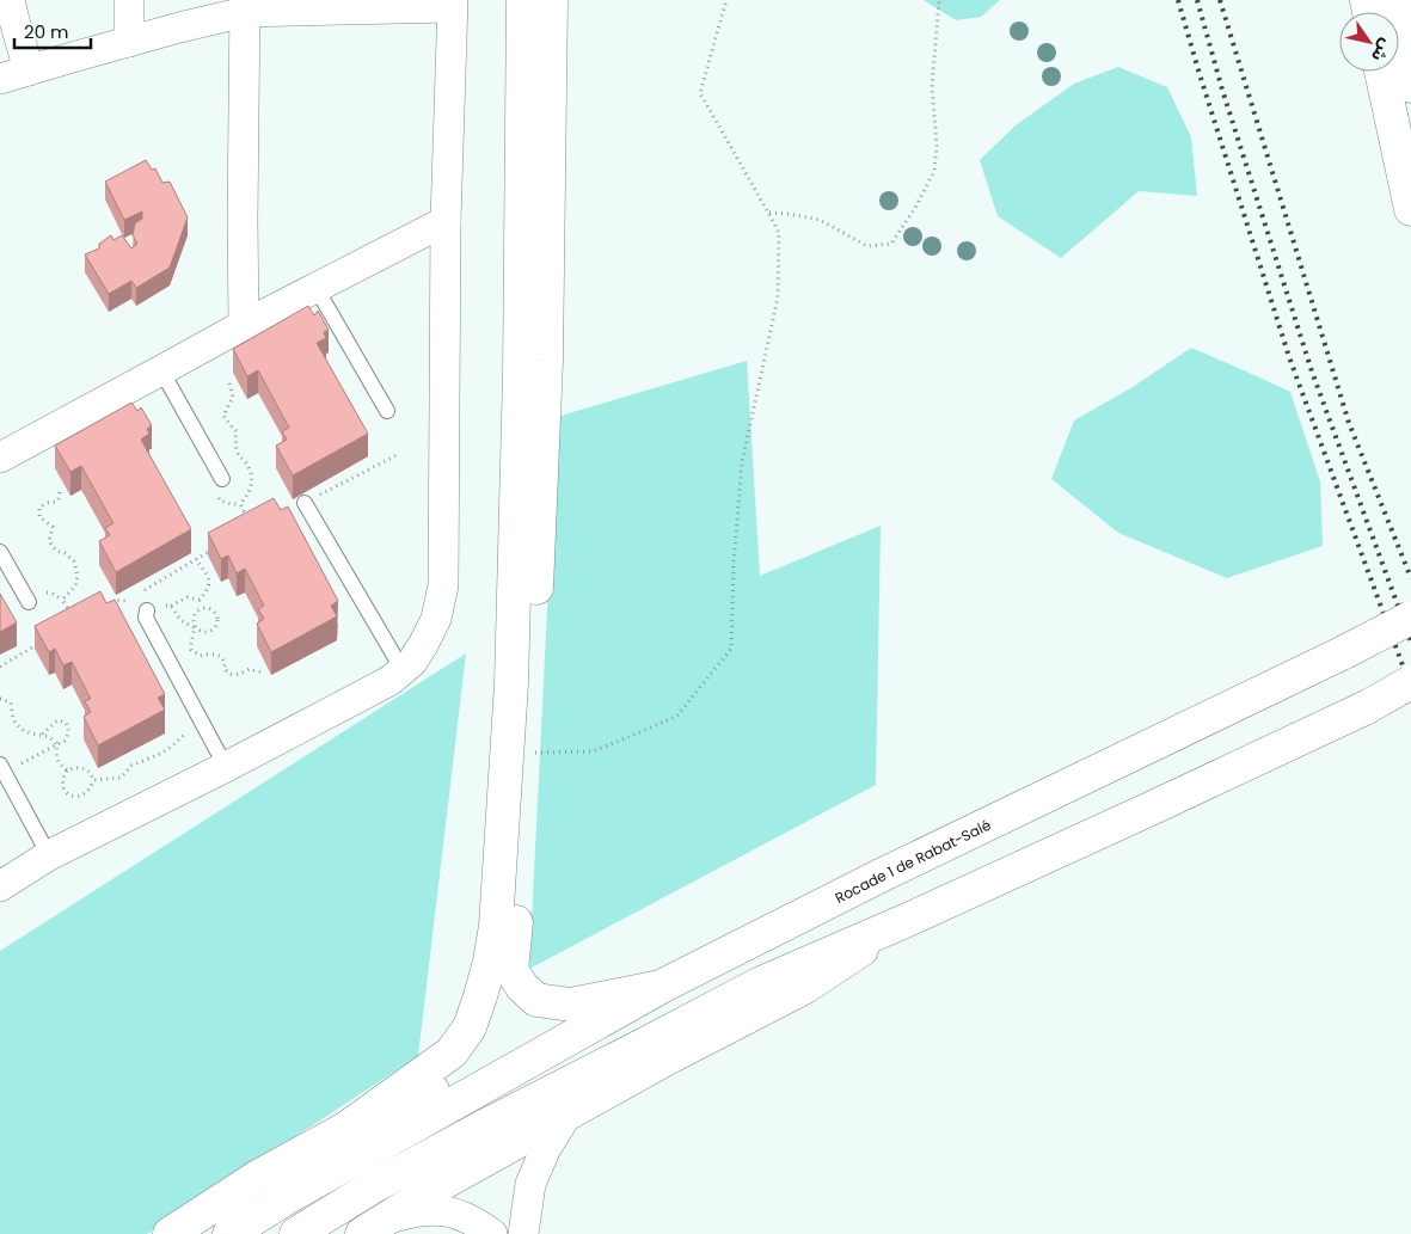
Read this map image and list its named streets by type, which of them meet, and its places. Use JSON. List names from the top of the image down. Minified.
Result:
{"streets":{"main road":["Rocade 1 de Rabat-Salé"]},"scale_bar":"20 m","north":"bottom right"}
